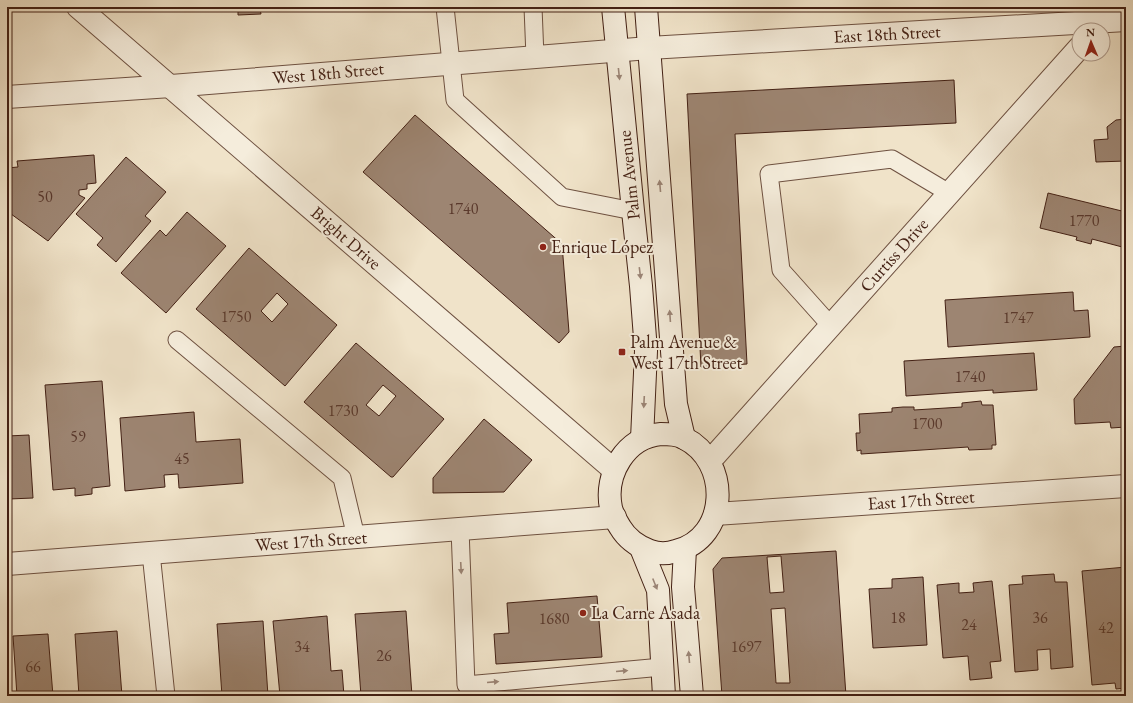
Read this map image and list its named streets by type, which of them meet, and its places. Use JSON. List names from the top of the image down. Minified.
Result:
{"streets":{"street":["East 18th Street","West 18th Street","Palm Avenue","Bright Drive","Curtiss Drive","East 17th Street","West 17th Street"]},"crossings":[["East 18th Street","West 18th Street"],["East 18th Street","Palm Avenue"],["West 18th Street","Palm Avenue"],["West 18th Street","Bright Drive"],["Palm Avenue","Bright Drive"],["Palm Avenue","Curtiss Drive"],["Palm Avenue","East 17th Street"],["Palm Avenue","West 17th Street"],["Bright Drive","Curtiss Drive"],["Bright Drive","East 17th Street"],["Bright Drive","West 17th Street"],["Curtiss Drive","East 17th Street"],["Curtiss Drive","West 17th Street"],["East 17th Street","West 17th Street"]],"places":{"other":["Enrique López","La Carne Asada"],"transit":["Palm Avenue & West 17th Street"]},"house_numbers":["50","1740","1770","1750","1747","1740","1730","1700","59","45","18","36","1680","24","42","34","1697","26","66"],"north":"top"}
